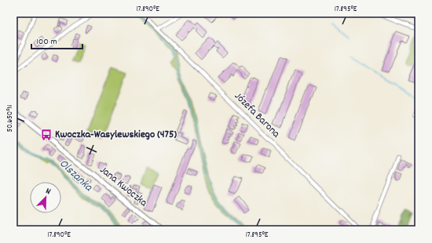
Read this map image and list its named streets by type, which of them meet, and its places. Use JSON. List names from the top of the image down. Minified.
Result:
{"streets":{"street":["Józefa Barona","Jana Kwoczka"]},"water":["Olszanka"],"places":{"bus stop":["Kwoczka-Wasylewskiego (475)"]},"scale_bar":"100 m","north":"top right","coordinates":["17.890°E","17.895°E","50.650°N"]}
